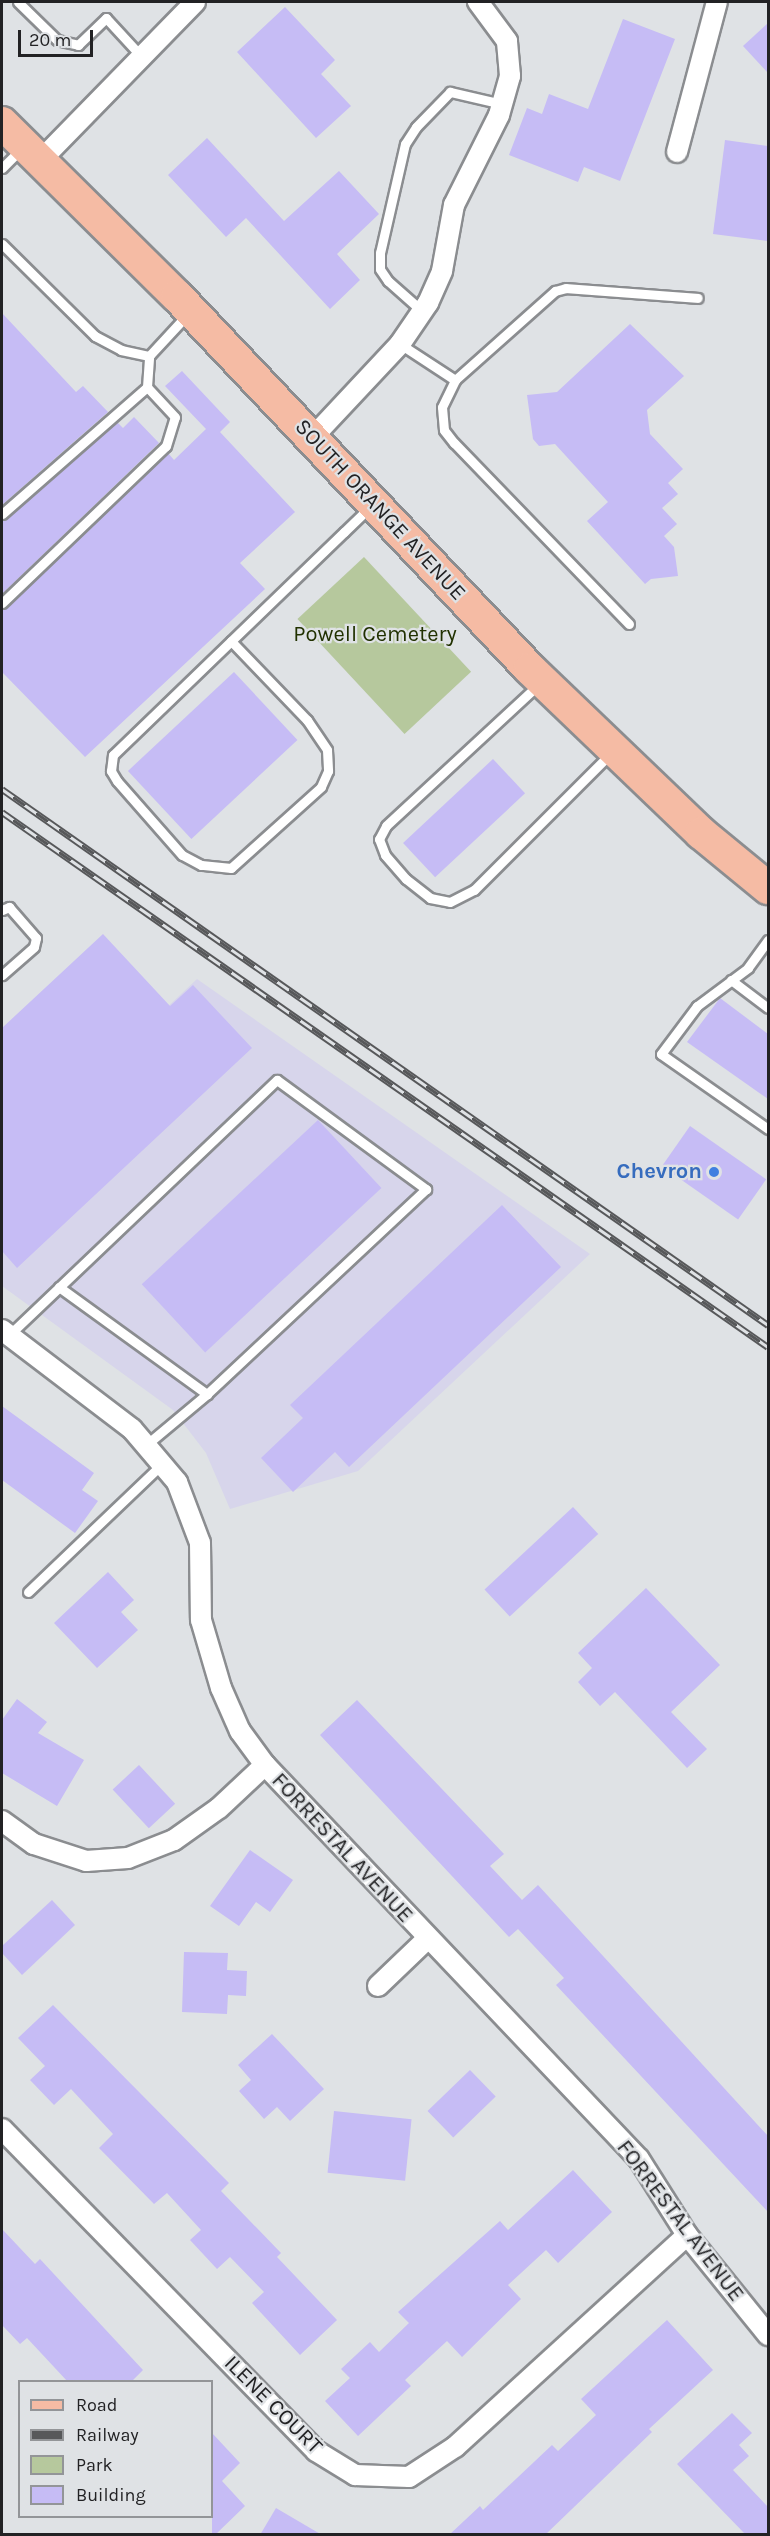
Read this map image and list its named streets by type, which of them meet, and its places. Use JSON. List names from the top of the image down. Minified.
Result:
{"streets":{"main road":["SOUTH ORANGE AVENUE"],"street":["FORRESTAL AVENUE","ILENE COURT"]},"crossings":[["FORRESTAL AVENUE","ILENE COURT"]],"parks":["Powell Cemetery"],"places":["Chevron"],"legend":["Road","Railway","Park","Building"],"scale_bar":"20 m"}
